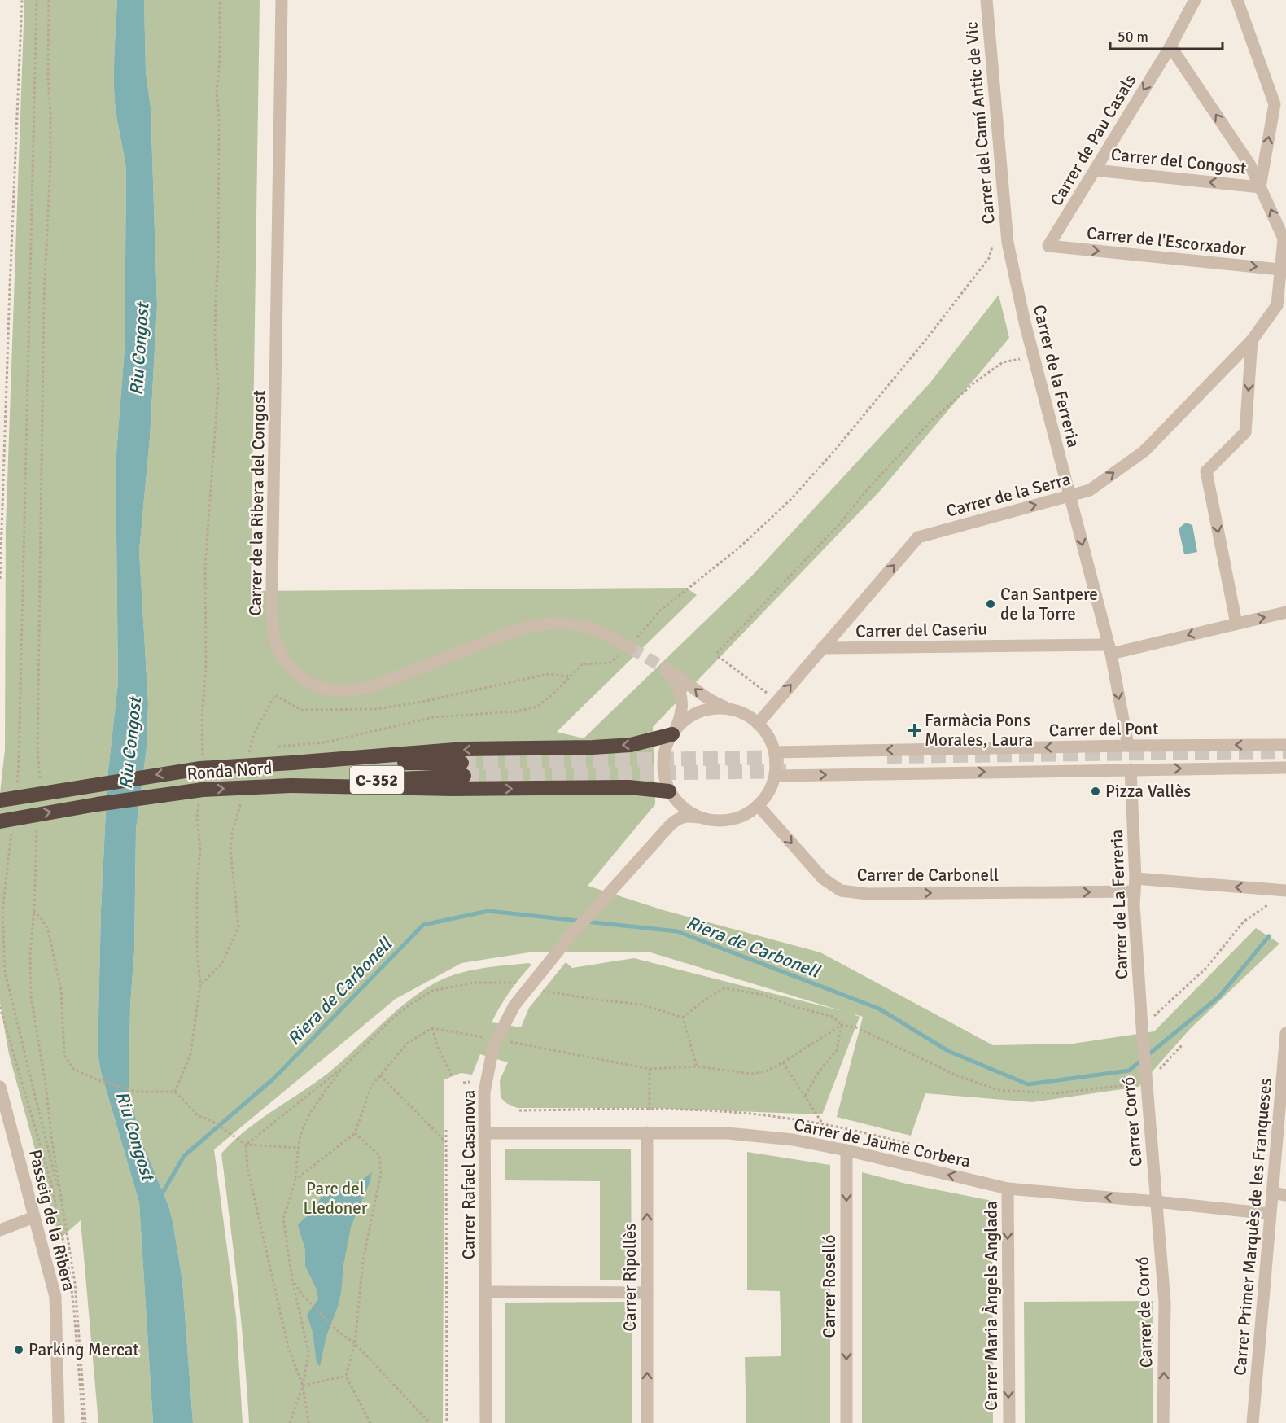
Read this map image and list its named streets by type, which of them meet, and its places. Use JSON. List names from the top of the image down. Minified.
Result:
{"streets":{"highway":["Ronda Nord","C-352"],"street":["Carrer del Camí Antic de Vic","Carrer de Pau Casals","Carrer del Congost","Carrer de l'Escorxador","Carrer de la Ferreria","Carrer de la Serra","Carrer de la Ribera del Congost","Carrer del Caseriu","Carrer del Pont","Carrer de Carbonell","Carrer de La Ferreria","Carrer Corró","Carrer de Jaume Corbera","Carrer Rafael Casanova","Passeig de la Ribera","Carrer Primer Marquès de les Franqueses","Carrer Ripollès","Carrer Roselló","Carrer Maria Àngels Anglada","Carrer de Corró"]},"crossings":[["Carrer del Camí Antic de Vic","Carrer de la Ferreria"],["Carrer de Pau Casals","Carrer del Congost"],["Carrer de Pau Casals","Carrer de l'Escorxador"],["Carrer de la Ferreria","Carrer de la Serra"],["Carrer de la Ferreria","Carrer del Caseriu"],["Carrer de la Ferreria","Carrer del Pont"],["Carrer de la Serra","Carrer del Caseriu"],["Carrer de la Serra","Carrer del Pont"],["Carrer de la Serra","Carrer de Carbonell"],["Carrer del Pont","Carrer de Carbonell"],["Carrer de Carbonell","Carrer de La Ferreria"],["Carrer de La Ferreria","Carrer Corró"],["Carrer Corró","Carrer de Jaume Corbera"],["Carrer Corró","Carrer de Corró"],["Carrer de Jaume Corbera","Carrer Rafael Casanova"],["Carrer de Jaume Corbera","Carrer Primer Marquès de les Franqueses"],["Carrer de Jaume Corbera","Carrer Ripollès"],["Carrer de Jaume Corbera","Carrer Roselló"],["Carrer de Jaume Corbera","Carrer Maria Àngels Anglada"],["Carrer de Jaume Corbera","Carrer de Corró"]],"one_way":["Carrer de Pau Casals","Carrer del Congost","Carrer de l'Escorxador","Carrer de la Ferreria","Carrer de la Serra","Carrer de Carbonell","Carrer de Jaume Corbera","Carrer Ripollès","Carrer Roselló","Carrer Maria Àngels Anglada","Carrer de Corró"],"water":["Riu Congost","Riera de Carbonell"],"parks":["Parc del Lledoner"],"places":{"other":["Can Santpere de la Torre","Pizza Vallès","Parking Mercat"],"health":["Farmàcia Pons Morales, Laura"]},"scale_bar":"50 m"}
